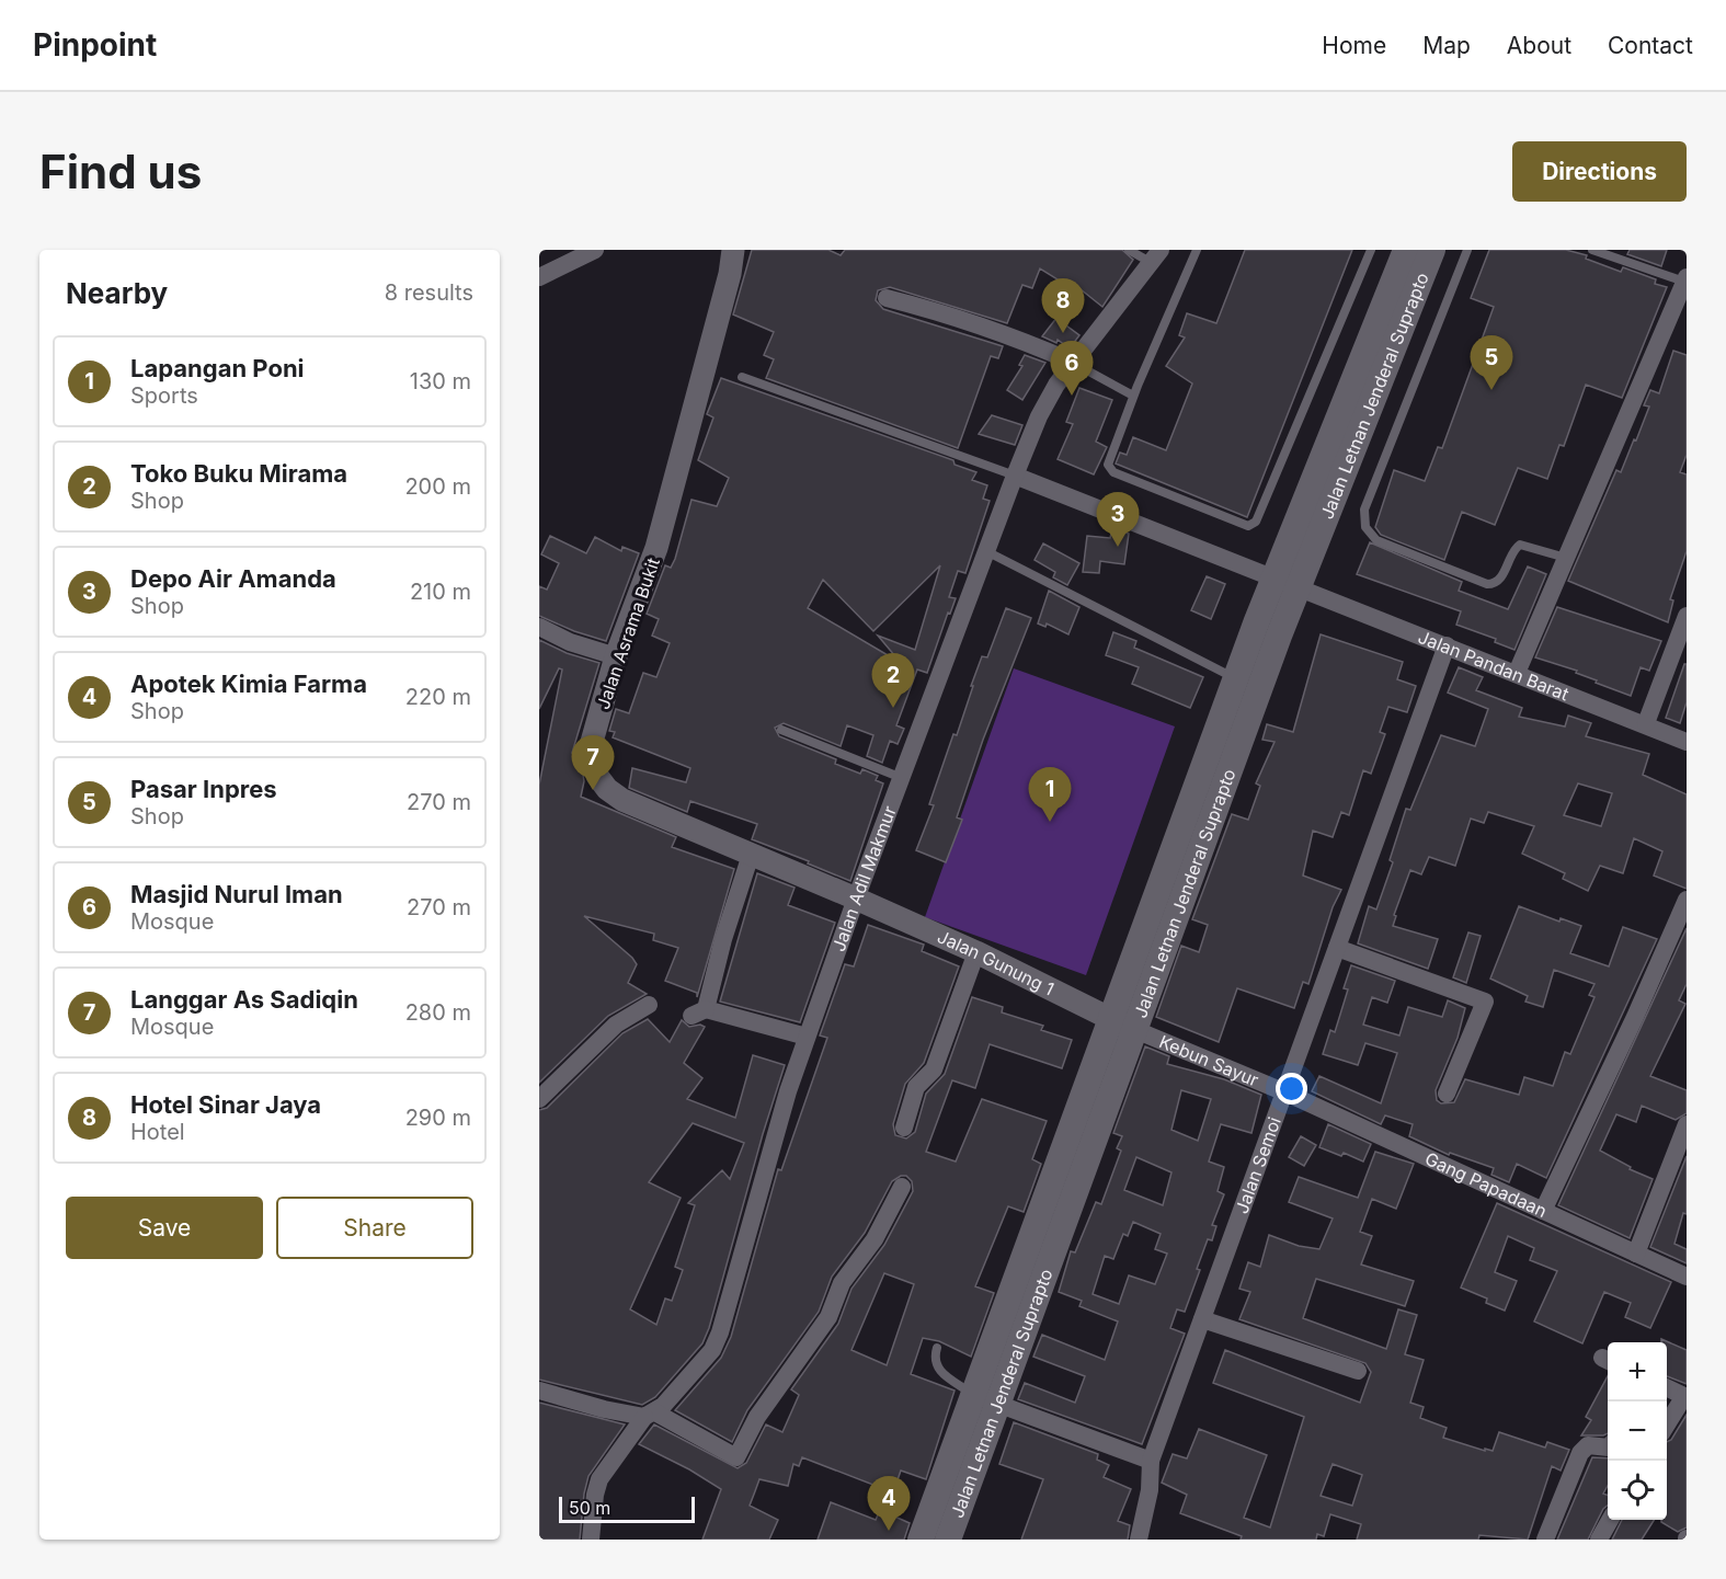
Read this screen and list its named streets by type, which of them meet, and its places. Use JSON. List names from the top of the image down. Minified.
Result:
{"streets":{"main road":["Jalan Letnan Jenderal Suprapto"],"street":["Jalan Asrama Bukit","Jalan Pandan Barat","Jalan Adil Makmur","Jalan Gunung 1","Kebun Sayur","Jalan Semoi","Gang Papadaan"]},"crossings":[["Jalan Letnan Jenderal Suprapto","Jalan Pandan Barat"],["Jalan Letnan Jenderal Suprapto","Jalan Gunung 1"],["Jalan Letnan Jenderal Suprapto","Kebun Sayur"],["Jalan Asrama Bukit","Jalan Adil Makmur"],["Jalan Asrama Bukit","Jalan Gunung 1"],["Jalan Pandan Barat","Jalan Adil Makmur"],["Jalan Pandan Barat","Jalan Semoi"],["Jalan Adil Makmur","Jalan Gunung 1"],["Jalan Gunung 1","Kebun Sayur"],["Kebun Sayur","Jalan Semoi"],["Kebun Sayur","Gang Papadaan"],["Jalan Semoi","Gang Papadaan"]],"scale_bar":"50 m","page":{"header":"Pinpoint","nav":["Home","Map","About","Contact"],"buttons":["Directions",["Save","Share"]],"title":"Find us","heading":["Nearby","8 results"],"pins":["8","5","6","3","2","7","1","4"],"list":[{"mark":"1","name":"Lapangan Poni","note":"Sports","value":"130 m"},{"mark":"2","name":"Toko Buku Mirama","note":"Shop","value":"200 m"},{"mark":"3","name":"Depo Air Amanda","note":"Shop","value":"210 m"},{"mark":"4","name":"Apotek Kimia Farma","note":"Shop","value":"220 m"},{"mark":"5","name":"Pasar Inpres","note":"Shop","value":"270 m"},{"mark":"6","name":"Masjid Nurul Iman","note":"Mosque","value":"270 m"},{"mark":"7","name":"Langgar As Sadiqin","note":"Mosque","value":"280 m"},{"mark":"8","name":"Hotel Sinar Jaya","note":"Hotel","value":"290 m"}],"map_buttons":["+","−"],"scale":"50 m"}}
